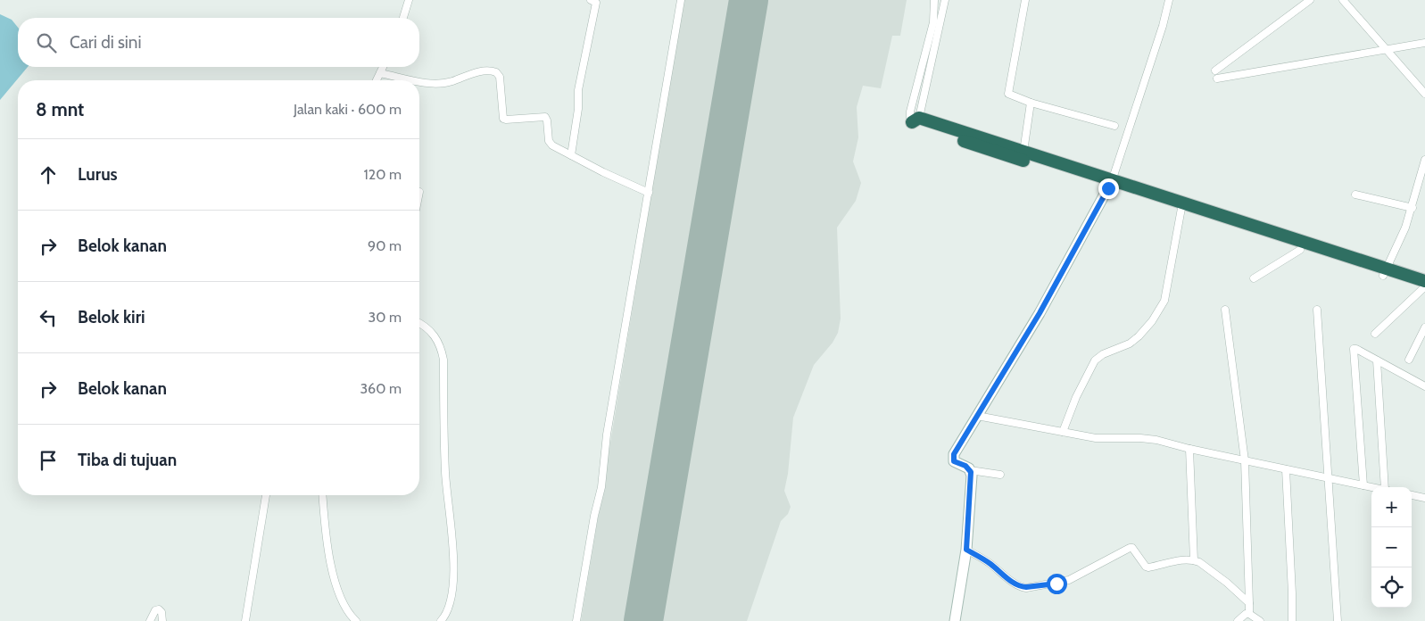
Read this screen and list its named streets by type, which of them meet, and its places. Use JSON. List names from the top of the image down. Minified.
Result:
{"page":{"search":"Cari di sini","heading":["8 mnt","Jalan kaki · 600 m"],"list":[["Lurus","120 m"],["Belok kanan","90 m"],["Belok kiri","30 m"],["Belok kanan","360 m"],"Tiba di tujuan"],"map_buttons":["+","−"]}}
